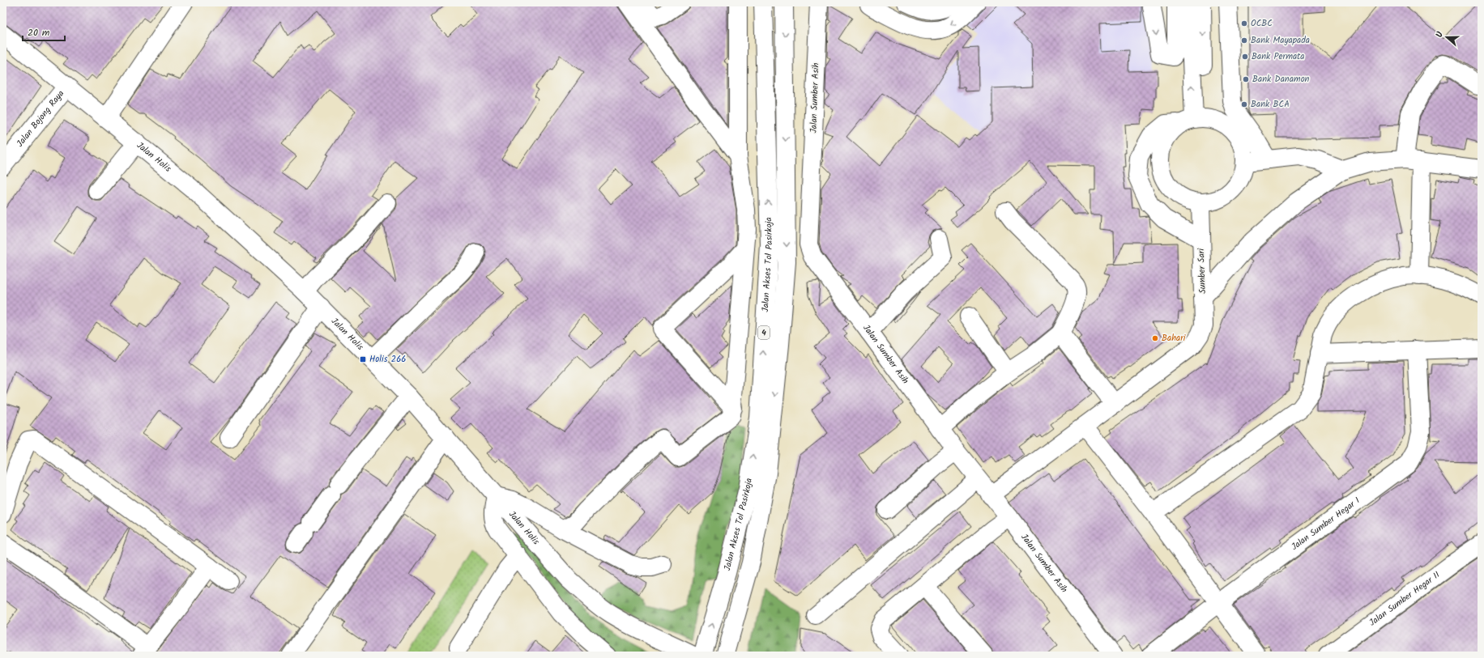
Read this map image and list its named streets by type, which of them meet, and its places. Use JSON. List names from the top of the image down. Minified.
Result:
{"streets":{"main road":["Jalan Sumber Asih","Jalan Bojong Raya","Jalan Holis","Jalan Akses Tol Pasirkoja","Sumber Sari","4","Jalan Sumber Hegar I","Jalan Sumber Hegar II"]},"crossings":[["Jalan Sumber Asih","Sumber Sari"],["Jalan Bojong Raya","Jalan Holis"]],"places":{"other":["OCBC","Bank Mayapada","Bank Permata","Bank Danamon","Bank BCA","Bahari"],"transit":["Holis 266"]},"scale_bar":"20 m","north":"left"}
